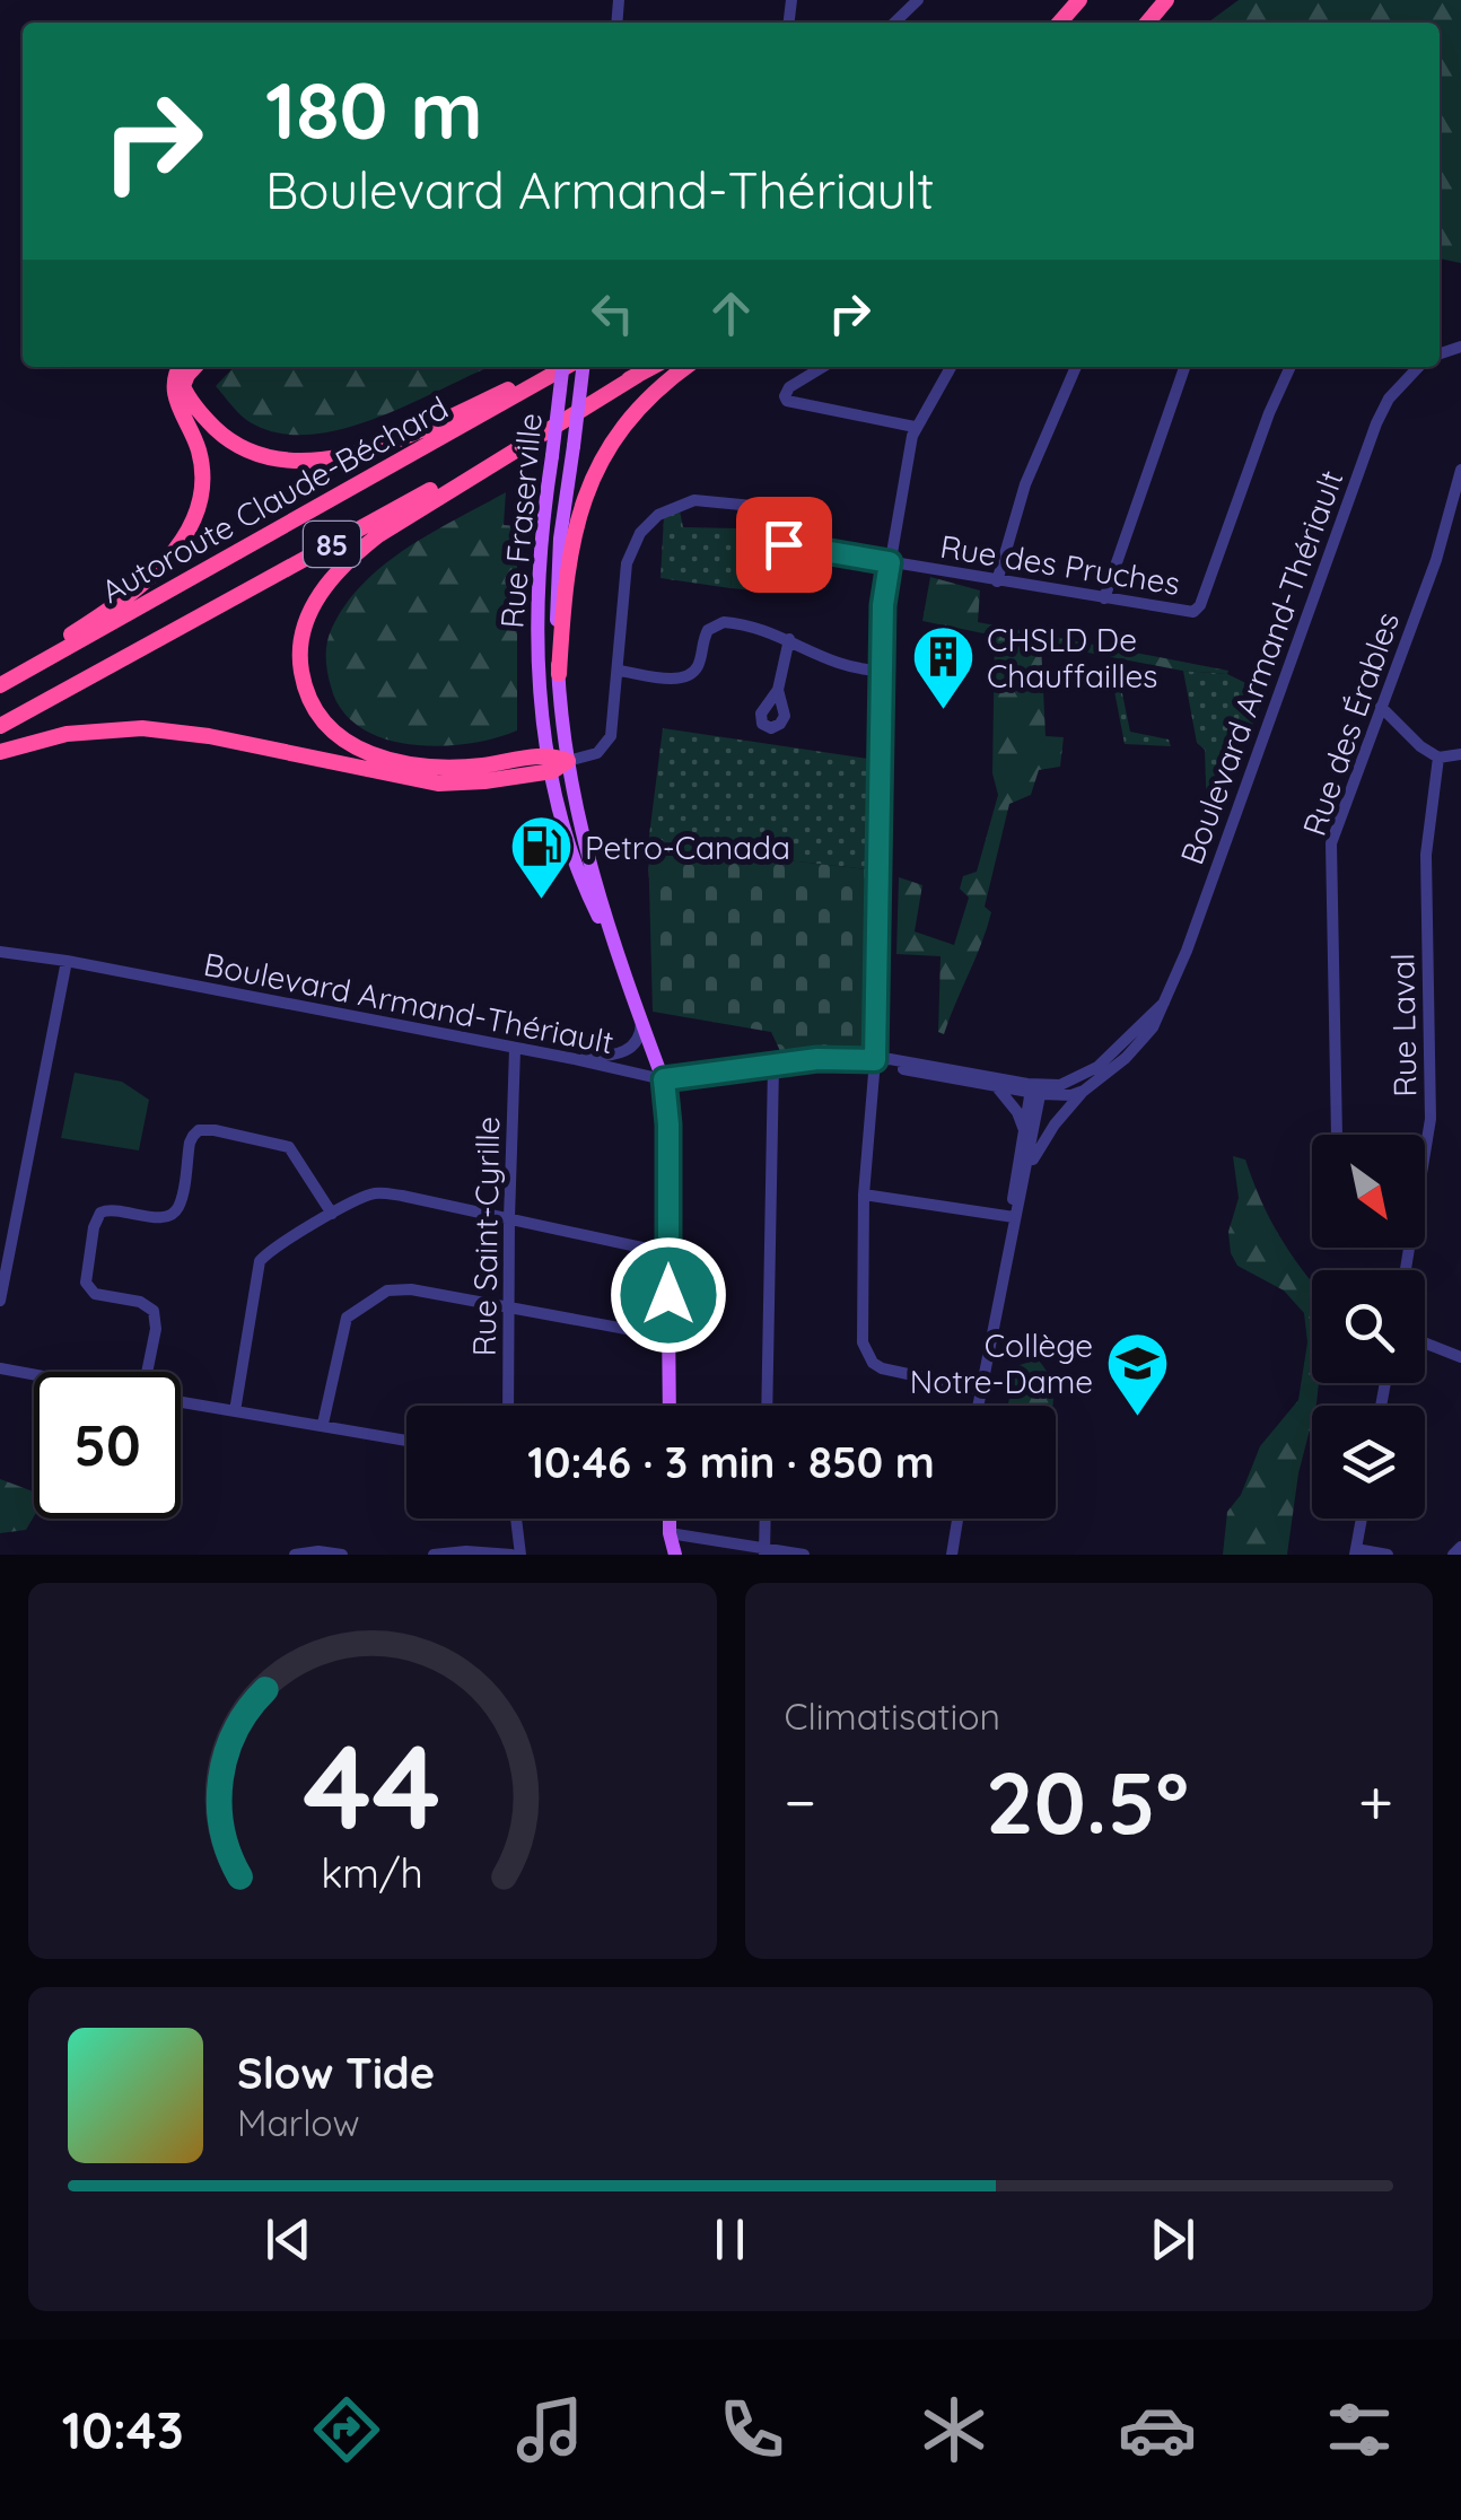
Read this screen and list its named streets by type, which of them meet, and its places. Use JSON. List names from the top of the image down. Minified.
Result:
{"streets":{"highway":["Autoroute Claude-Béchard","85"],"main road":["Rue Fraserville"],"street":["Rue des Pruches","Boulevard Armand-Thériault","Rue des Érables","Rue Laval","Rue Saint-Cyrille"]},"crossings":[["Rue Fraserville","Boulevard Armand-Thériault"],["Boulevard Armand-Thériault","Rue Saint-Cyrille"]],"places":{"building":["CHSLD De Chauffailles"],"fuel station":["Petro-Canada"],"school or university":["Collège Notre-Dame"]},"north":"bottom right","page":{"turn":["180 m","Boulevard Armand-Thériault"],"limit":"50","trip":"10:46 · 3 min · 850 m","tile":"Climatisation","heat":["−","20.5°","+"],"song":["Slow Tide","Marlow"],"tabs":"10:43","gauge":["44","km/h"]}}
